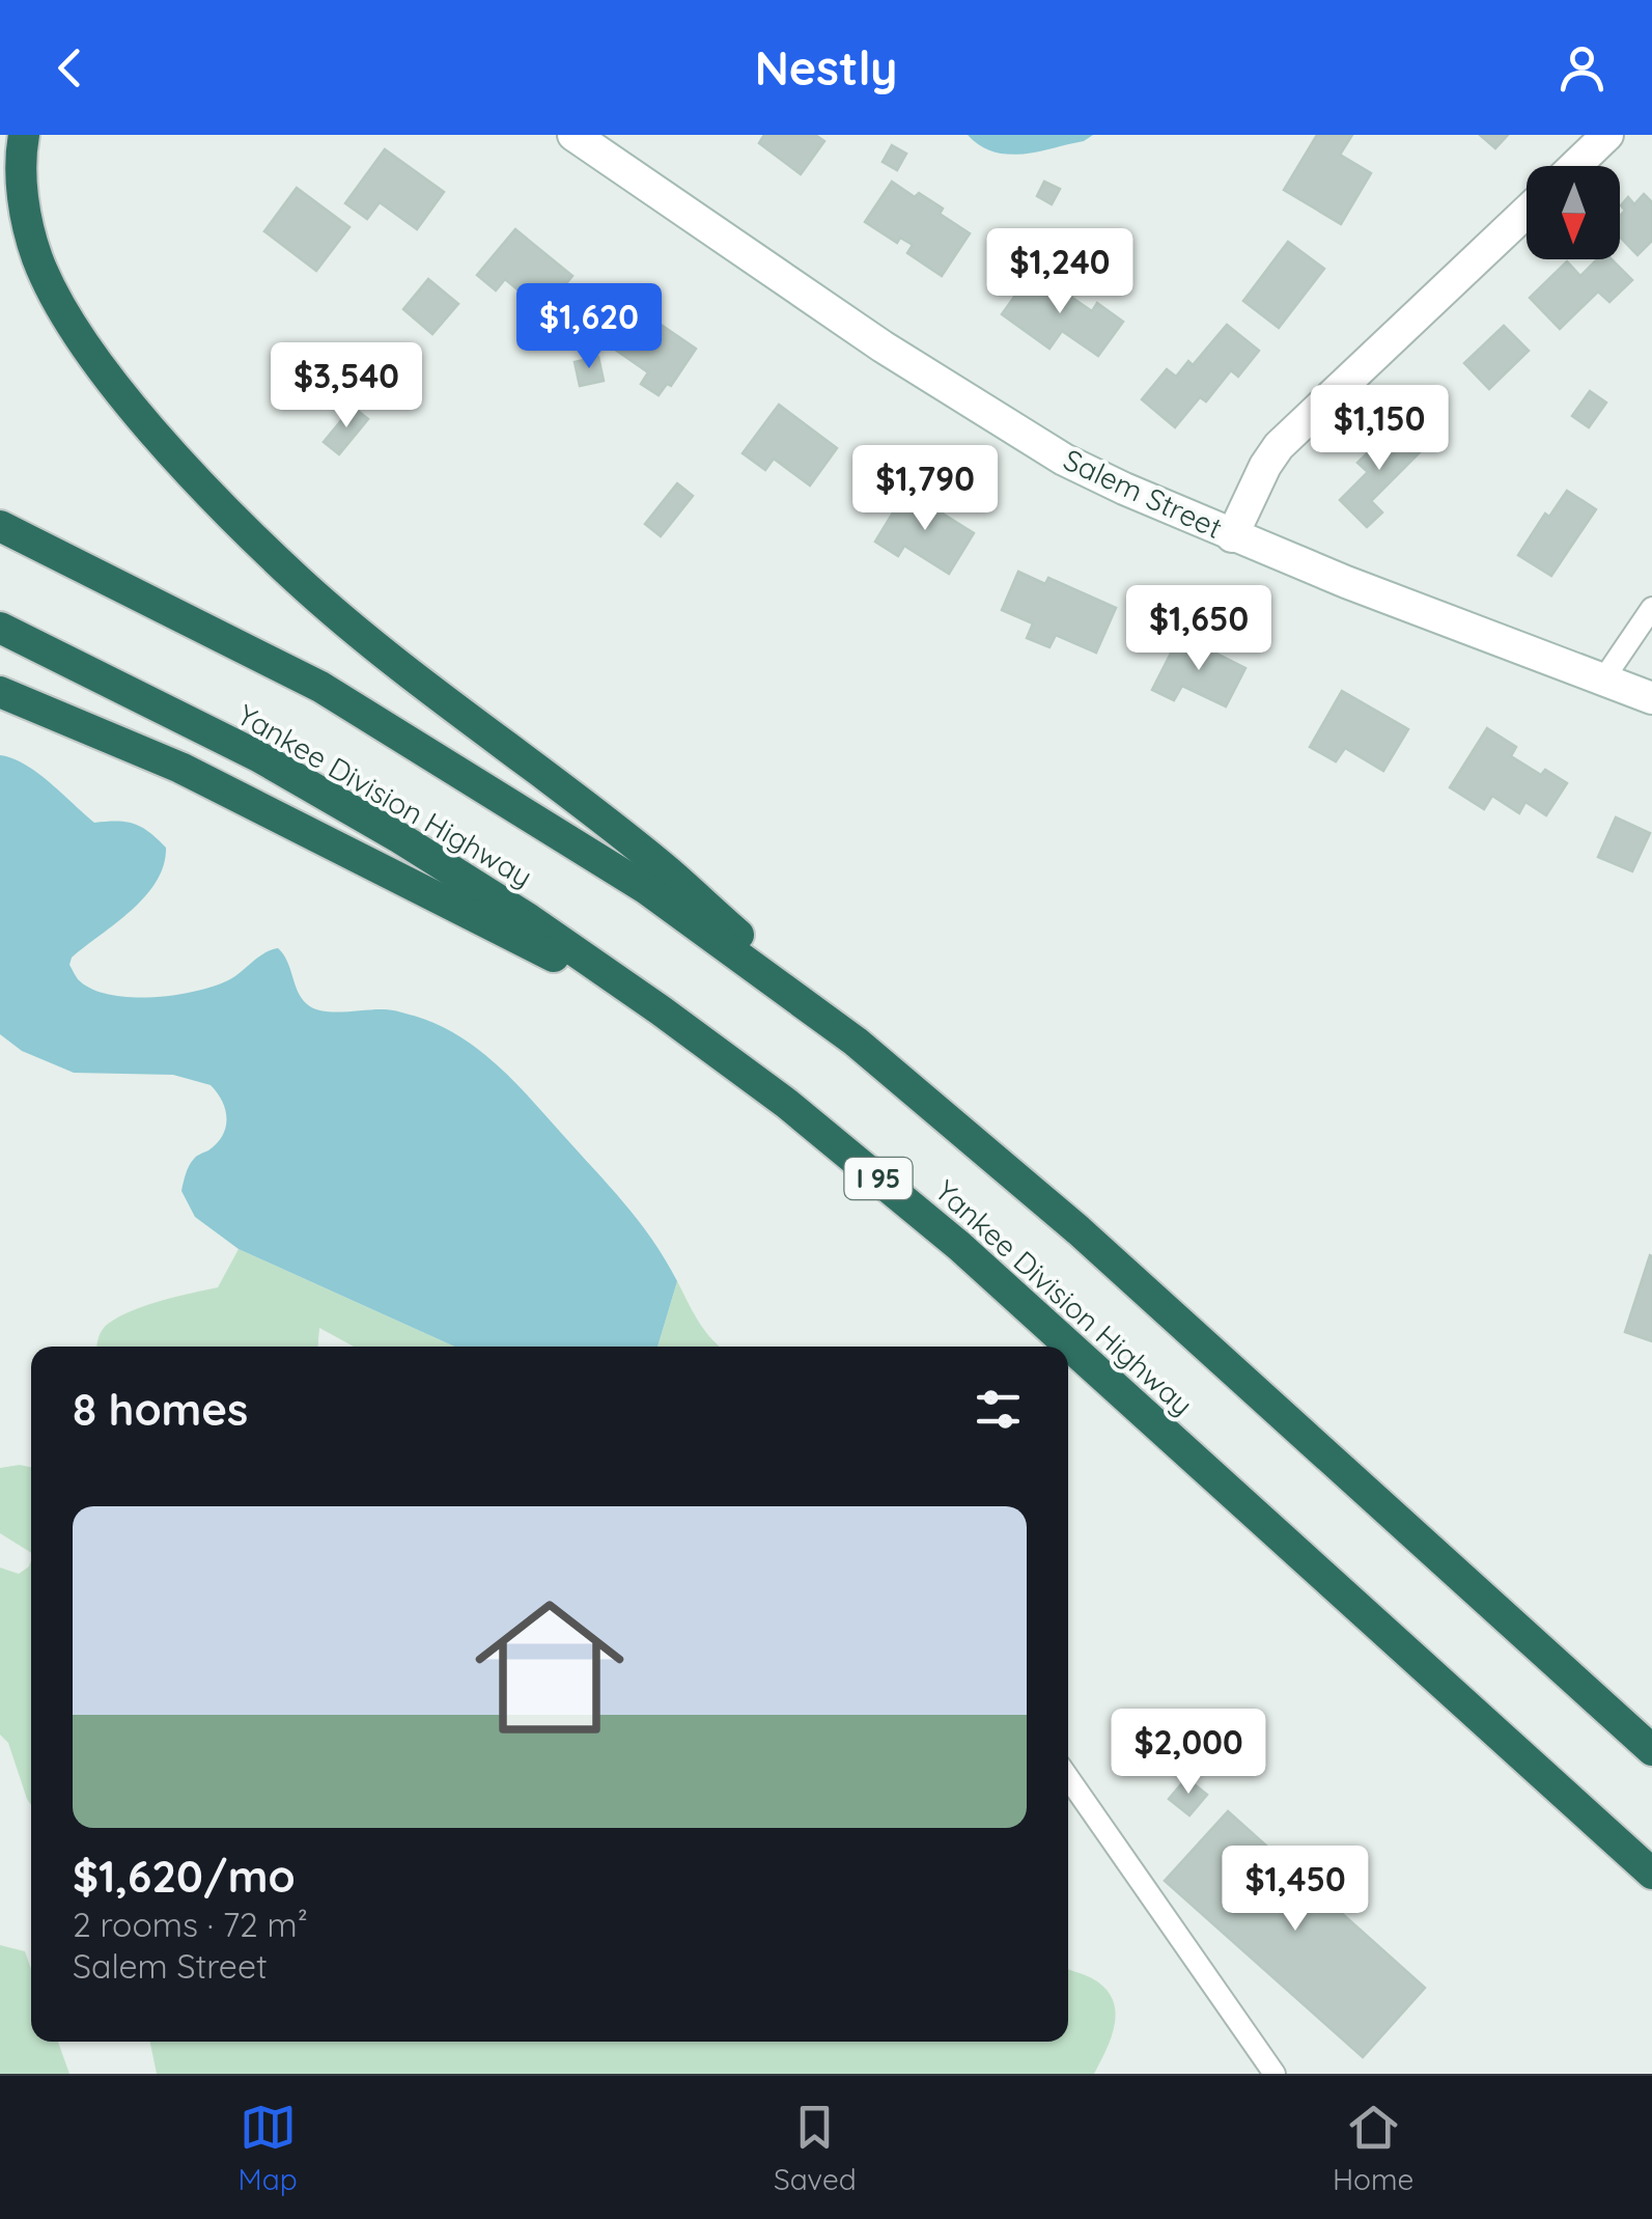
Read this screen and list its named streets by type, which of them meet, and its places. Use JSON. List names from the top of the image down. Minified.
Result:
{"streets":{"highway":["Yankee Division Highway","I 95"],"main road":["Salem Street"]},"north":"bottom","page":{"header":"Nestly","price":["$1,240","$1,620","$3,540","$1,150","$1,790","$1,650","$2,000","$1,450"],"heading":"8 homes","list":[{"name":"$1,620/mo","note":"2 rooms · 72 m² · Salem Street"}],"tabs":["Map","Saved","Home"]}}
